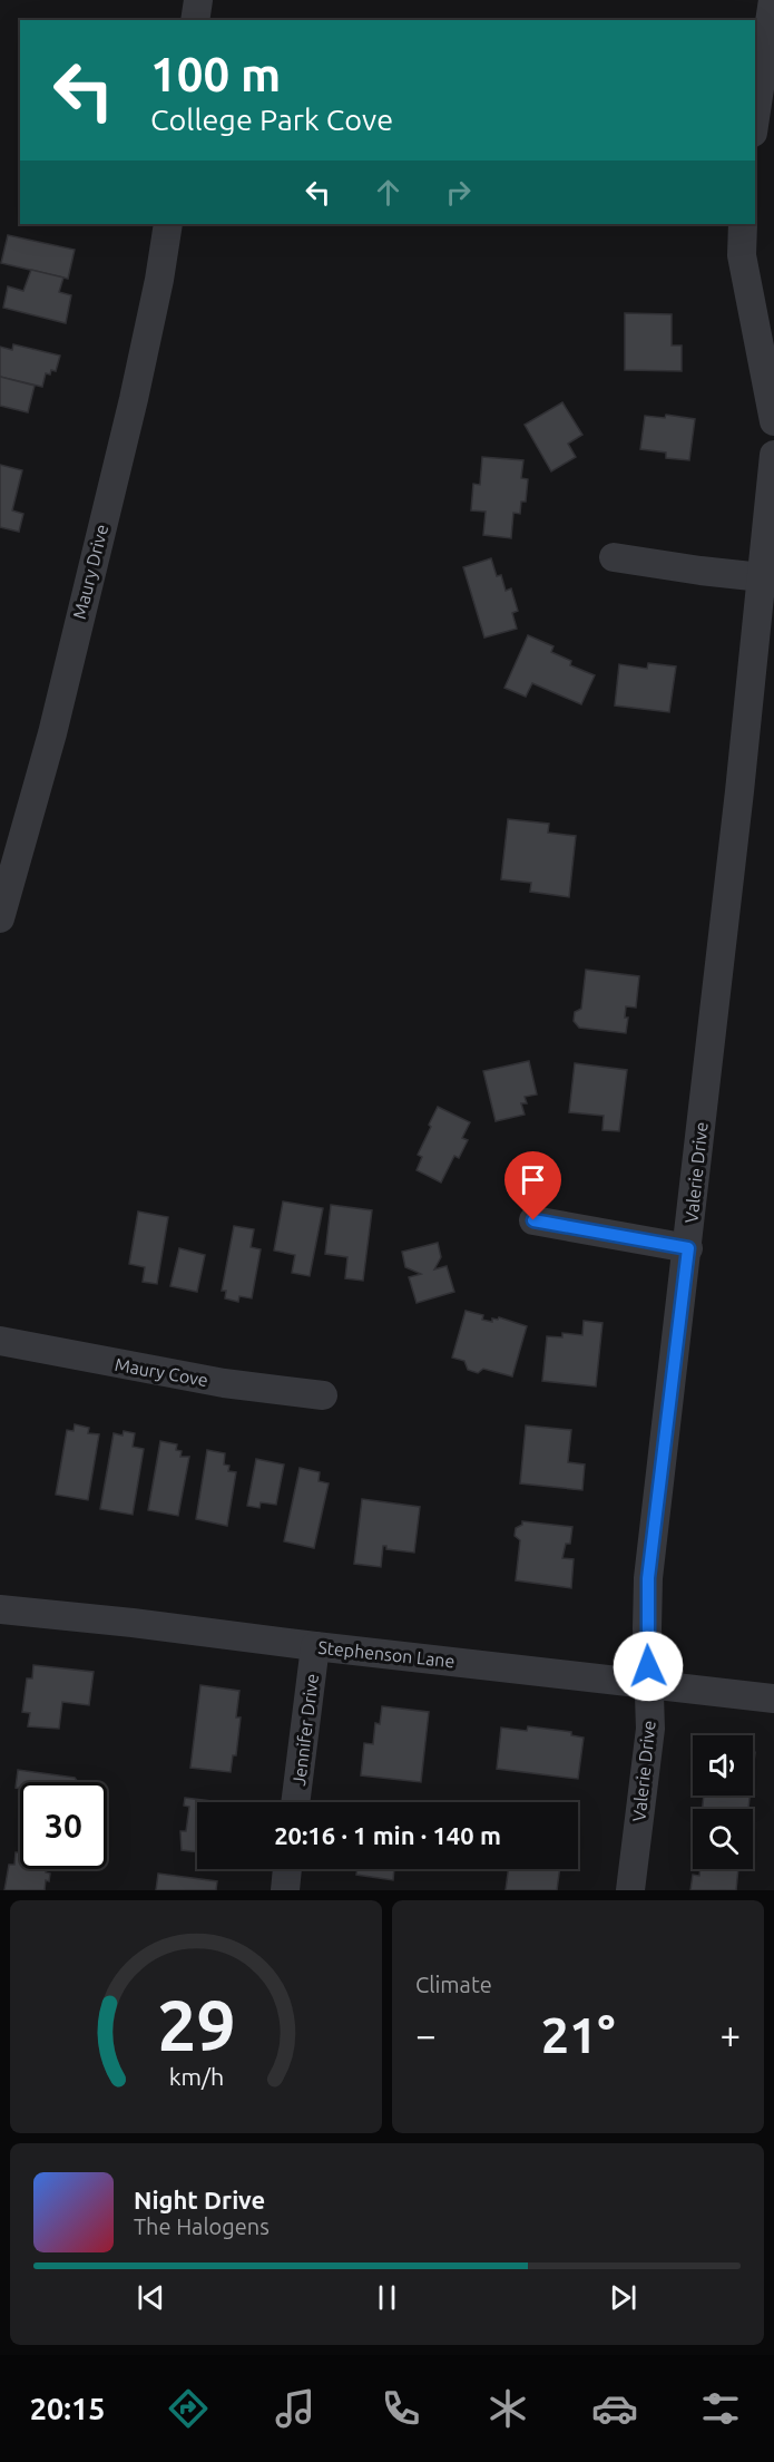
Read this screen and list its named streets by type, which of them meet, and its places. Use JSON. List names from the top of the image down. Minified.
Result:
{"streets":{"street":["Maury Drive","Valerie Drive","Maury Cove","Stephenson Lane","Jennifer Drive"]},"crossings":[["Valerie Drive","Stephenson Lane"],["Stephenson Lane","Jennifer Drive"]],"page":{"turn":["100 m","College Park Cove"],"limit":"30","trip":"20:16 · 1 min · 140 m","tile":"Climate","heat":["−","21°","+"],"song":["Night Drive","The Halogens"],"tabs":"20:15","gauge":["29","km/h"]}}
